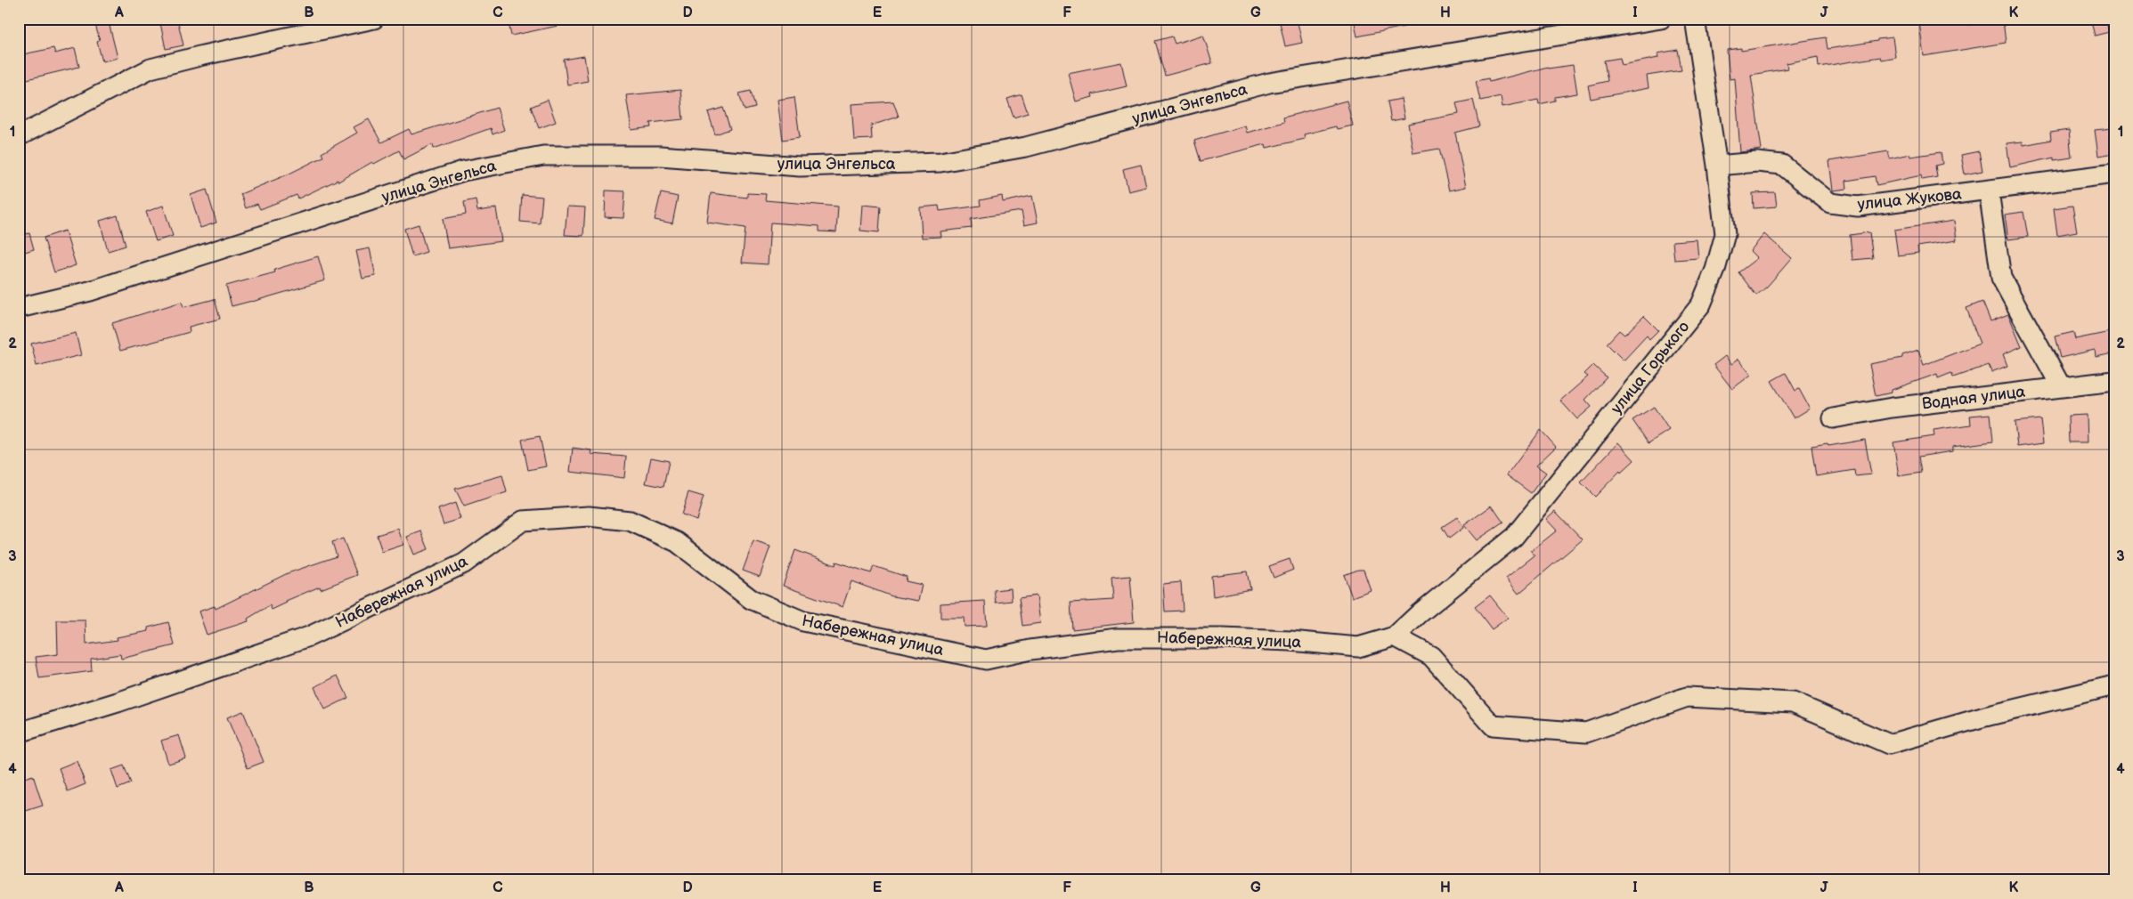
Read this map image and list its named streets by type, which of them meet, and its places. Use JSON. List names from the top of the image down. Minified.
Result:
{"streets":{"street":["улица Энгельса","улица Жукова","улица Горького","Водная улица","Набережная улица"]},"crossings":[["улица Жукова","улица Горького"],["улица Горького","Набережная улица"]],"grid":{"columns":["A","B","C","D","E","F","G","H","I","J","K"],"rows":["1","2","3","4"]}}
